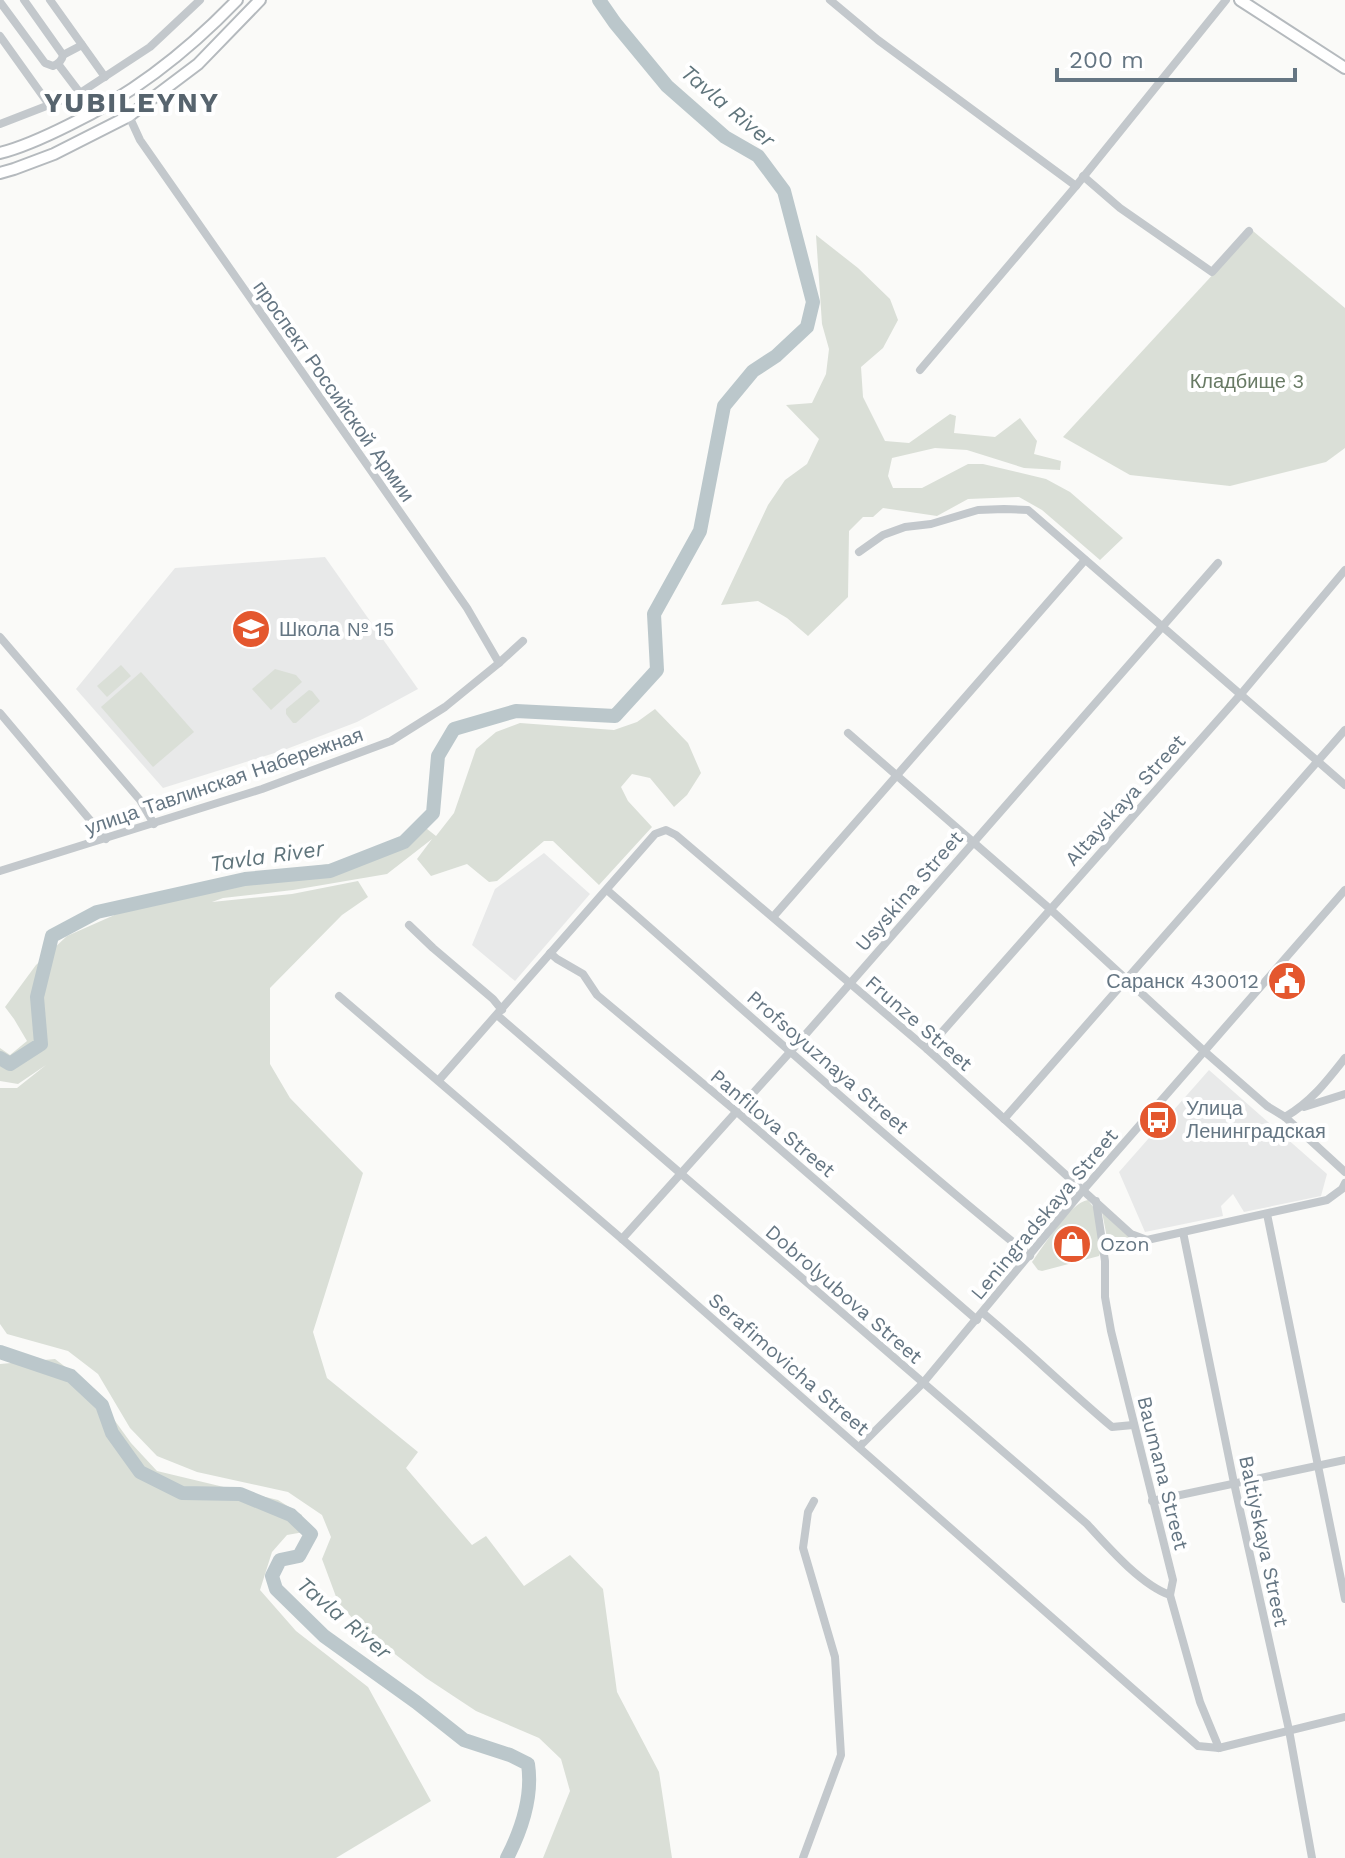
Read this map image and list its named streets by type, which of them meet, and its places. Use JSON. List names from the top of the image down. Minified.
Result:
{"streets":{"street":["проспект Российской Армии","улица Тавлинская Набережная","Altayskaya Street","Usyskina Street","Frunze Street","Profsoyuznaya Street","Panfilova Street","Leningradskaya Street","Dobrolyubova Street","Serafimovicha Street","Baumana Street","Baltiyskaya Street"]},"crossings":[["проспект Российской Армии","улица Тавлинская Набережная"],["Altayskaya Street","Frunze Street"],["Usyskina Street","Frunze Street"],["Usyskina Street","Profsoyuznaya Street"],["Usyskina Street","Panfilova Street"],["Usyskina Street","Dobrolyubova Street"],["Usyskina Street","Serafimovicha Street"],["Frunze Street","Profsoyuznaya Street"],["Frunze Street","Leningradskaya Street"],["Frunze Street","Baumana Street"],["Frunze Street","Baltiyskaya Street"],["Profsoyuznaya Street","Leningradskaya Street"],["Panfilova Street","Leningradskaya Street"],["Panfilova Street","Baumana Street"],["Leningradskaya Street","Dobrolyubova Street"],["Leningradskaya Street","Serafimovicha Street"],["Dobrolyubova Street","Baumana Street"],["Serafimovicha Street","Baumana Street"]],"districts":["YUBILEYNY"],"water":["Tavla River"],"parks":["Кладбище 3"],"places":{"school or university":["Школа № 15"],"public building":["Саранск 430012"],"bus stop":["Улица Ленинградская"],"shop":["Ozon"]},"scale_bar":"200 m"}
